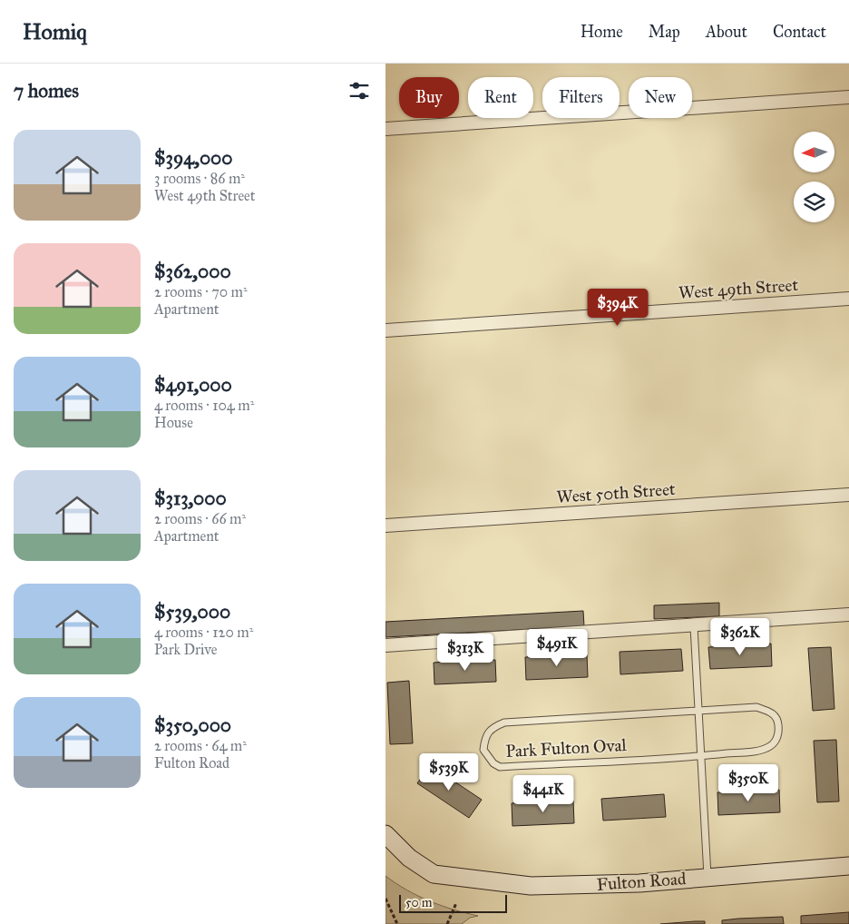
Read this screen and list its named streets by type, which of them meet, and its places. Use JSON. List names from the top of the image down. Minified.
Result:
{"streets":{"main road":["Fulton Road"],"street":["West 49th Street","West 50th Street"],"lane":["Park Fulton Oval"]},"scale_bar":"50 m","north":"left","page":{"header":"Homiq","nav":["Home","Map","About","Contact"],"heading":"7 homes","chip":["Buy","Rent","Filters","New"],"list":[{"name":"$394,000","note":"3 rooms · 86 m² · West 49th Street"},{"name":"$362,000","note":"2 rooms · 70 m² · Apartment"},{"name":"$491,000","note":"4 rooms · 104 m² · House"},{"name":"$313,000","note":"2 rooms · 66 m² · Apartment"},{"name":"$539,000","note":"4 rooms · 120 m² · Park Drive"},{"name":"$350,000","note":"2 rooms · 64 m² · Fulton Road"}],"price":["$394K","$362K","$491K","$313K","$539K","$350K","$441K"],"scale":"50 m"}}
